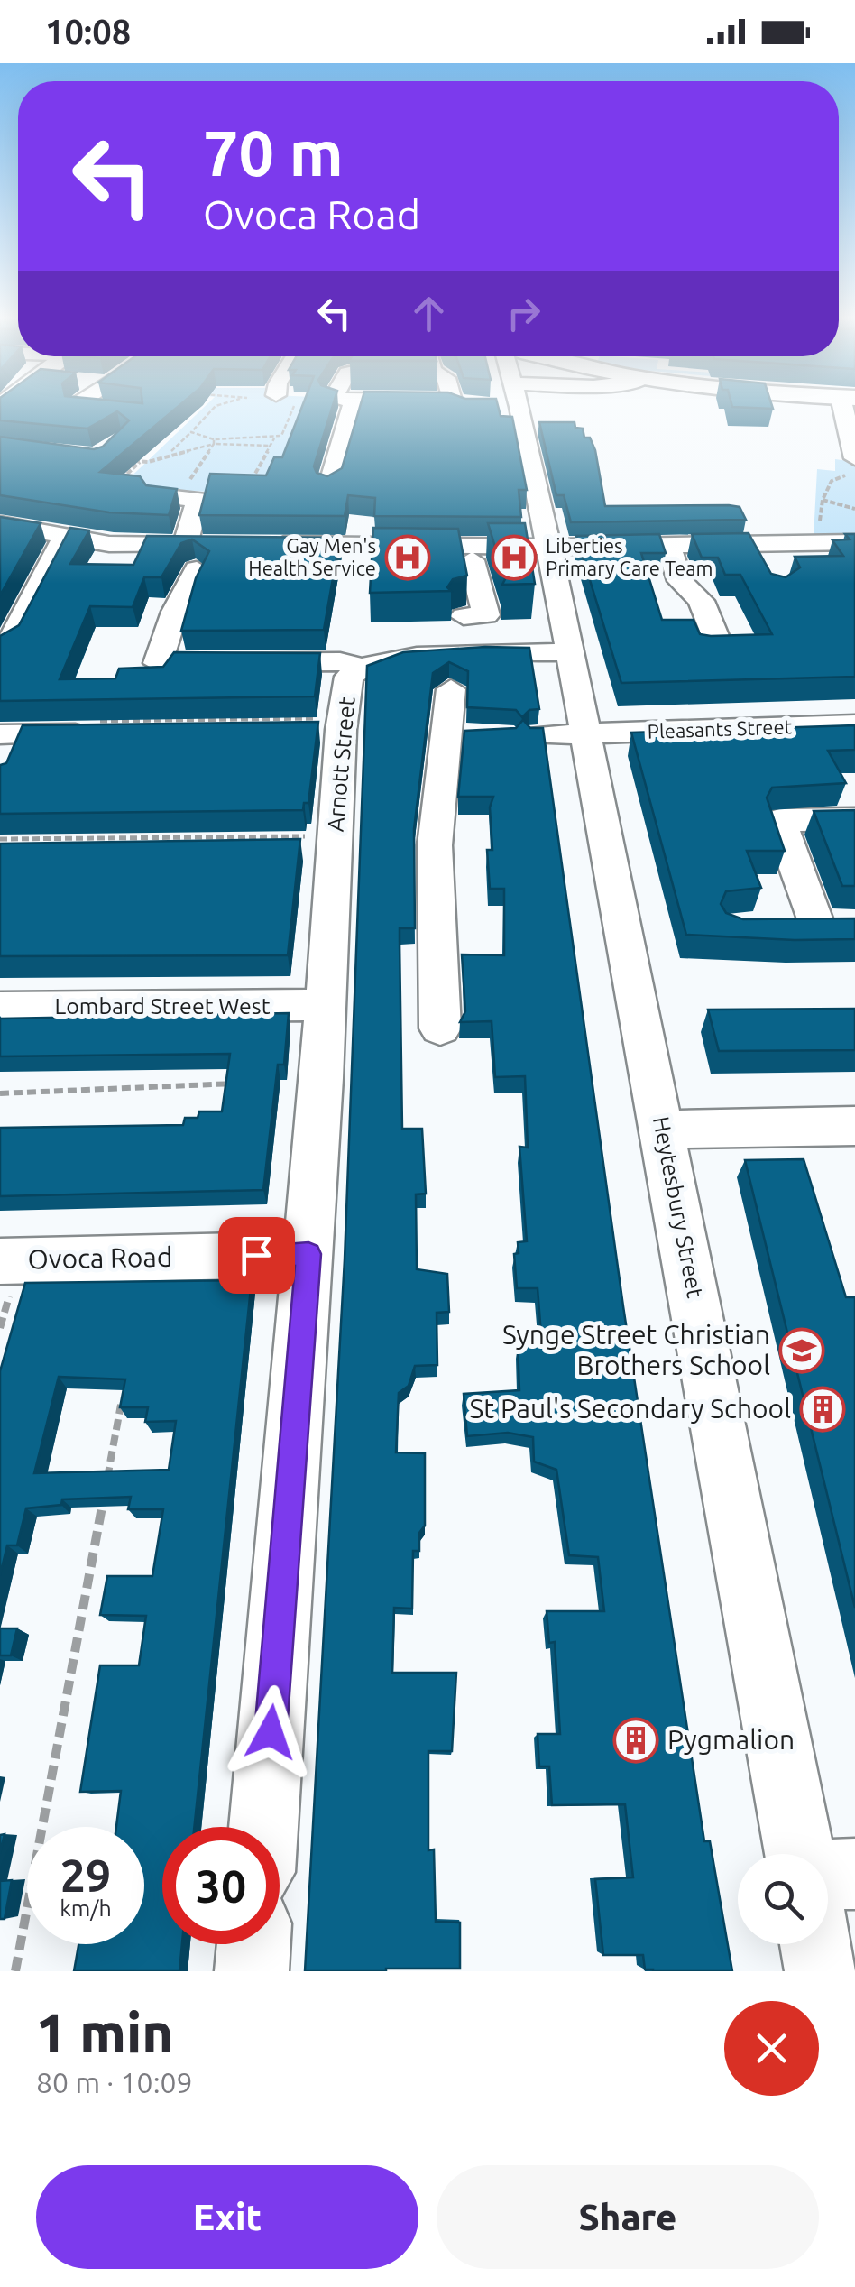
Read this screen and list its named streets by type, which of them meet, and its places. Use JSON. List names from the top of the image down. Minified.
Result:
{"streets":{"street":["Pleasants Street","Arnott Street","Lombard Street West","Heytesbury Street","Ovoca Road"]},"crossings":[["Pleasants Street","Heytesbury Street"],["Arnott Street","Lombard Street West"],["Arnott Street","Heytesbury Street"],["Arnott Street","Ovoca Road"]],"places":{"hospital":["Gay Men's Health Service","Liberties Primary Care Team"],"school or university":["Synge Street Christian Brothers School"],"building":["St Paul's Secondary School","Pygmalion"]},"page":{"status":"10:08","turn":["70 m","Ovoca Road"],"speed":"29 km/h","limit":"30","heading":["1 min","80 m · 10:09"],"buttons":["Exit","Share"]}}
